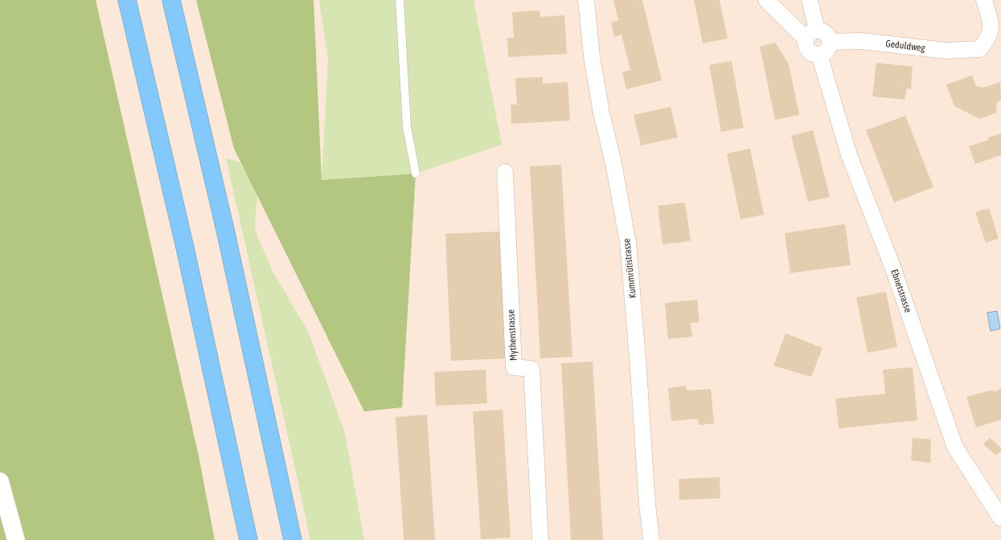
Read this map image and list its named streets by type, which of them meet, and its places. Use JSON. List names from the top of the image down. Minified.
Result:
{"streets":{"street":["Geduldweg","Kummrütistrasse","Ebnetstrasse","Mythenstrasse"]},"crossings":[["Geduldweg","Ebnetstrasse"]]}
